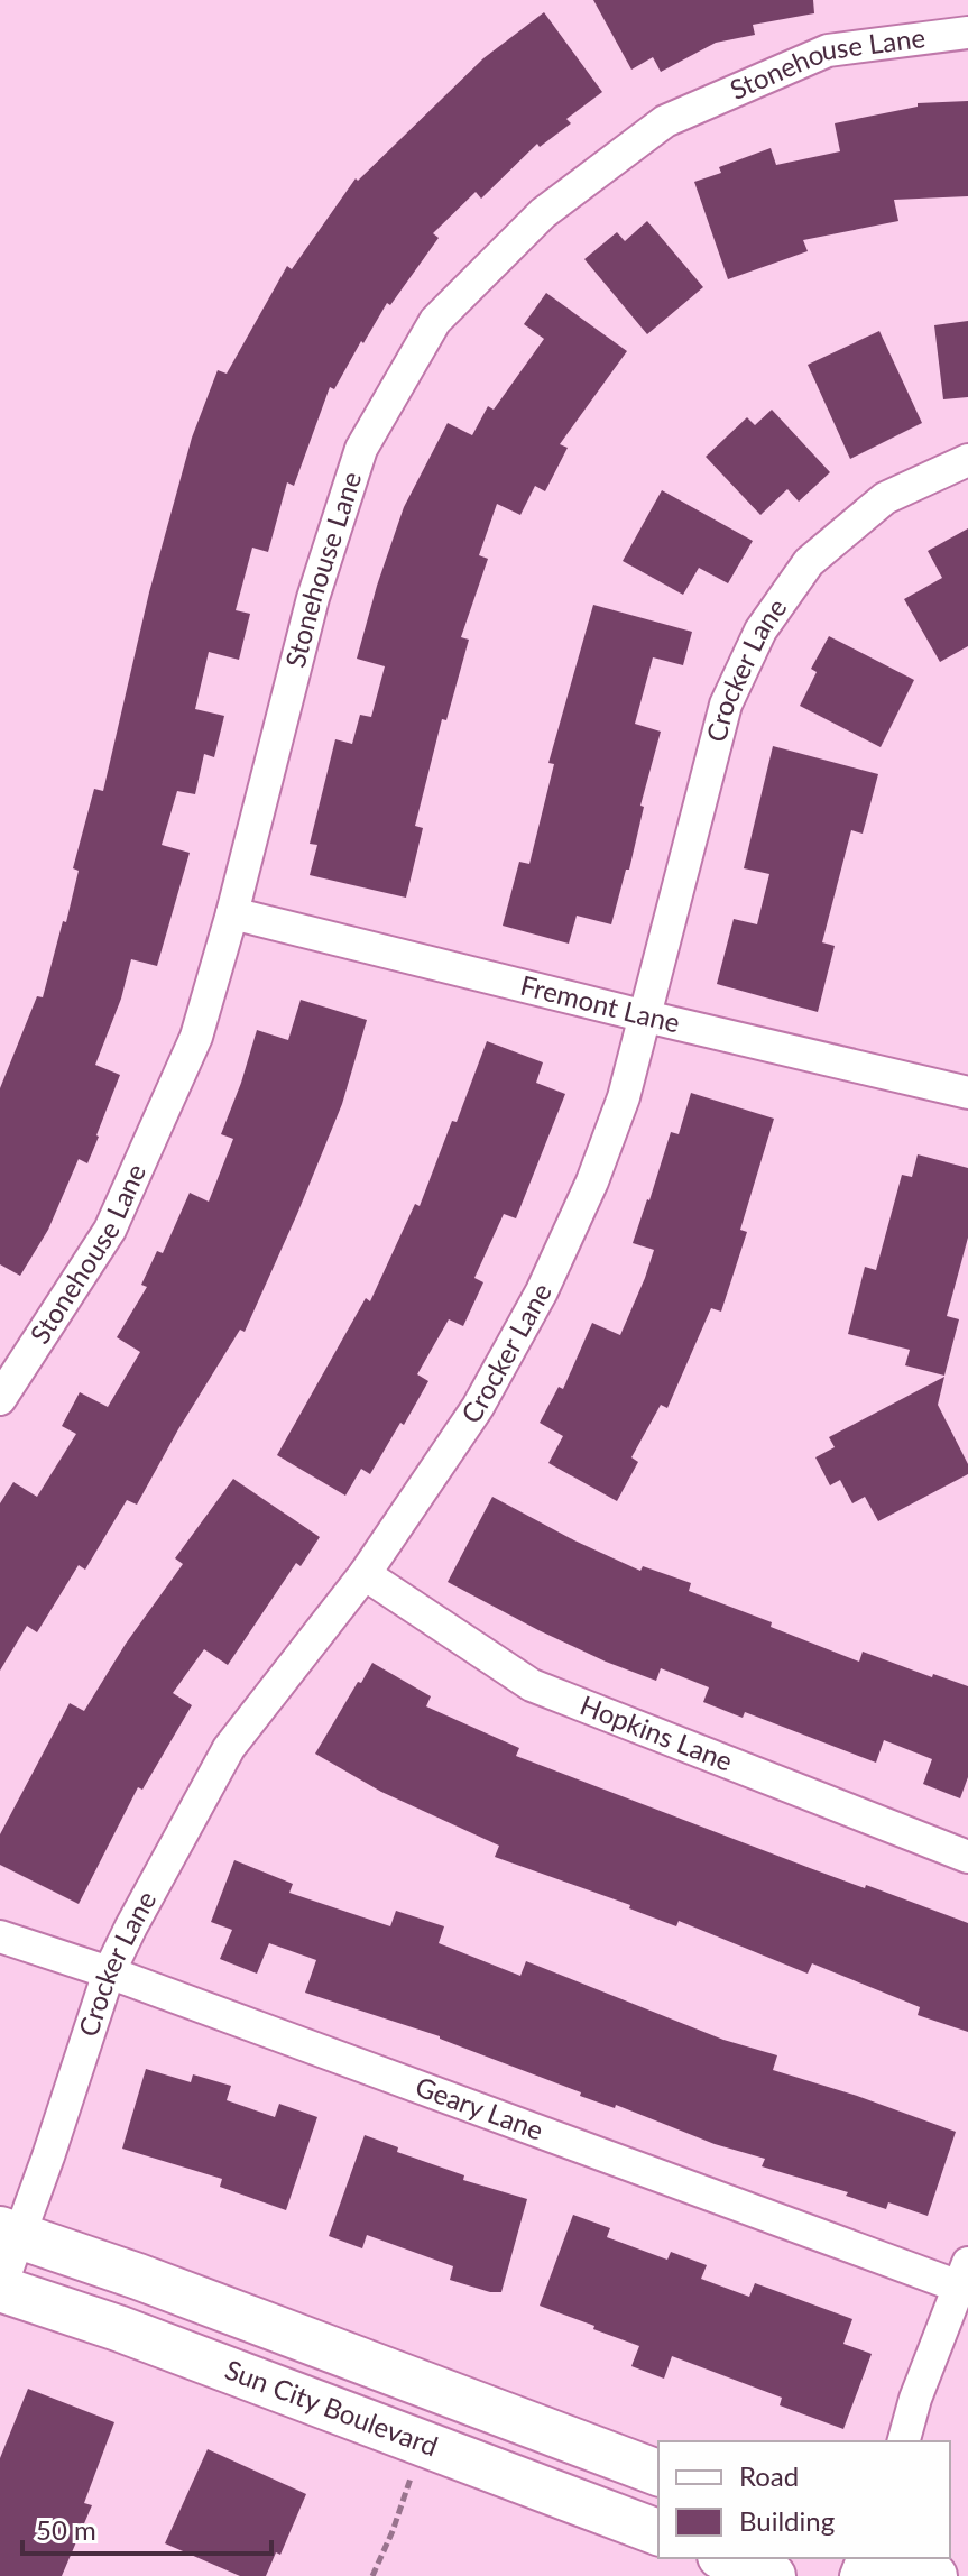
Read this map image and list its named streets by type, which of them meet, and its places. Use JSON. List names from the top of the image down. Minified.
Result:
{"streets":{"street":["Stonehouse Lane","Crocker Lane","Fremont Lane","Hopkins Lane","Geary Lane","Sun City Boulevard"]},"crossings":[["Stonehouse Lane","Fremont Lane"],["Crocker Lane","Fremont Lane"],["Crocker Lane","Hopkins Lane"],["Crocker Lane","Geary Lane"],["Crocker Lane","Sun City Boulevard"]],"legend":["Road","Building"],"scale_bar":"50 m"}
